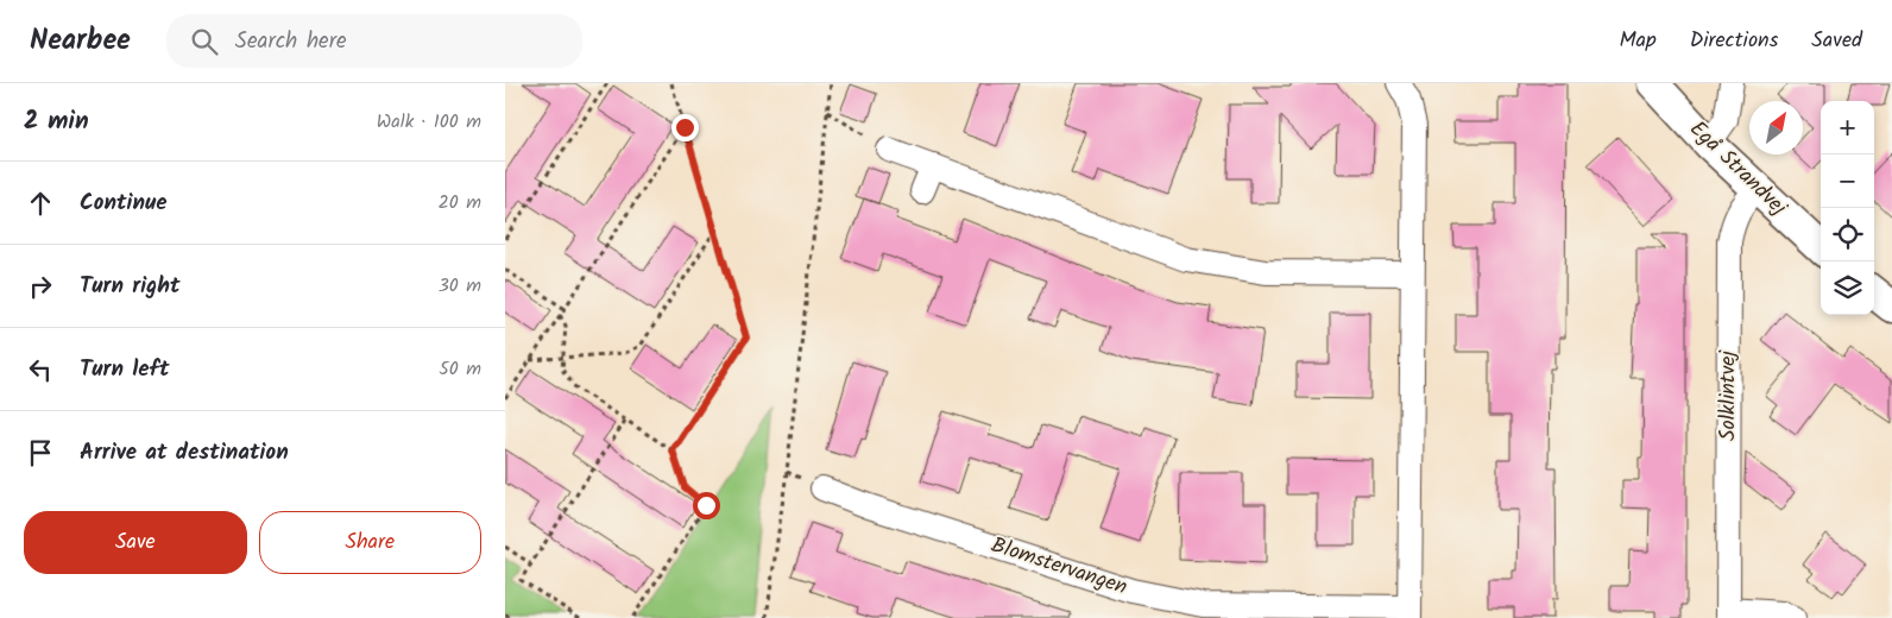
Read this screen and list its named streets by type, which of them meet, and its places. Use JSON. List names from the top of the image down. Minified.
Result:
{"streets":{"street":["Egå Strandvej","Solklintvej","Blomstervangen"]},"crossings":[["Egå Strandvej","Solklintvej"]],"north":"top right","page":{"header":"Nearbee","search":"Search here","nav":["Map","Directions","Saved"],"heading":["2 min","Walk · 100 m"],"map_buttons":["+","−"],"list":[["Continue","20 m"],["Turn right","30 m"],["Turn left","50 m"],"Arrive at destination"],"buttons":["Save","Share"]}}
